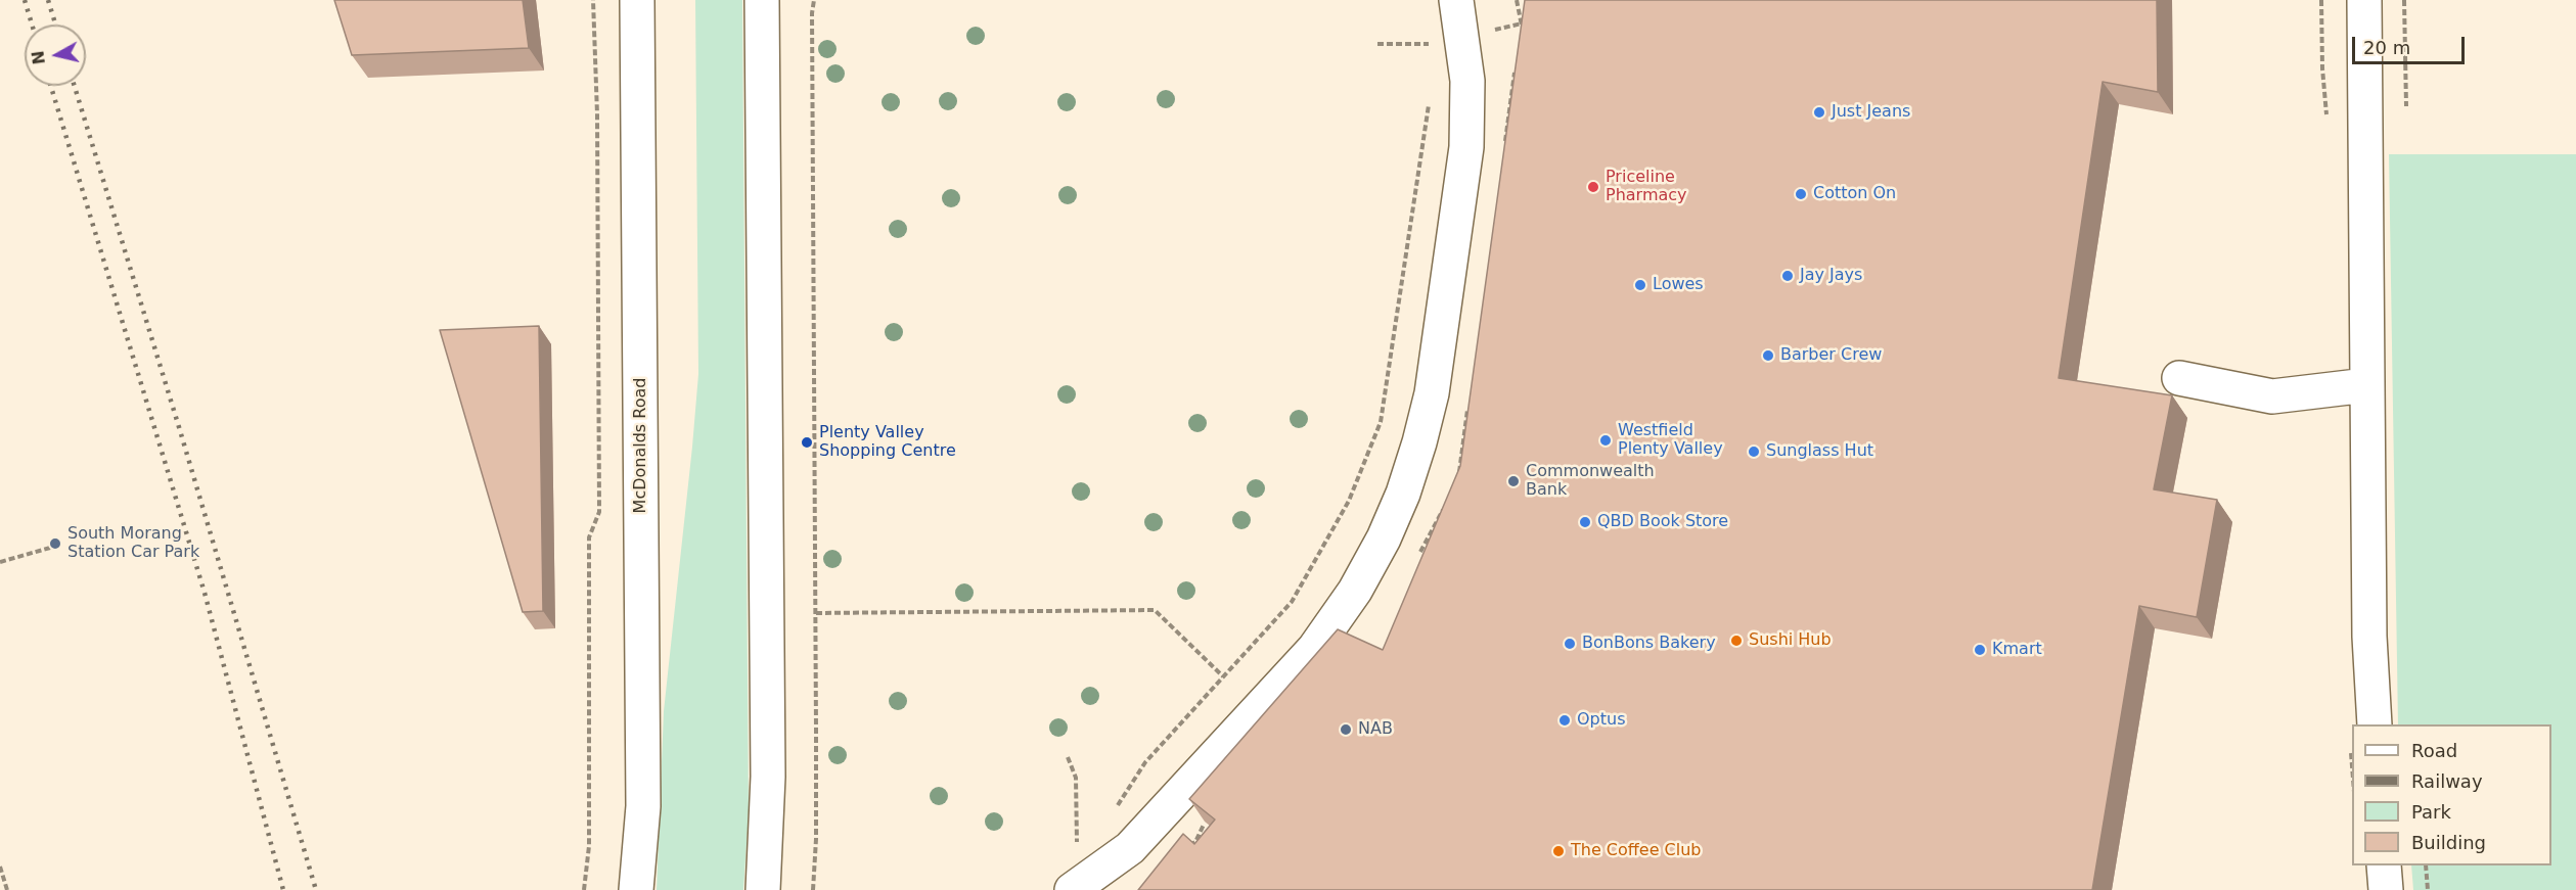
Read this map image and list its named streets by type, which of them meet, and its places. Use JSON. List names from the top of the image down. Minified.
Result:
{"streets":{"main road":["McDonalds Road"]},"places":["Just Jeans","Priceline Pharmacy","Cotton On","Jay Jays","Lowes","Barber Crew","Westfield Plenty Valley","Plenty Valley Shopping Centre","Sunglass Hut","Commonwealth Bank","QBD Book Store","South Morang Station Car Park","Sushi Hub","BonBons Bakery","Kmart","Optus","NAB","The Coffee Club"],"legend":["Road","Railway","Park","Building"],"scale_bar":"20 m","north":"left"}
